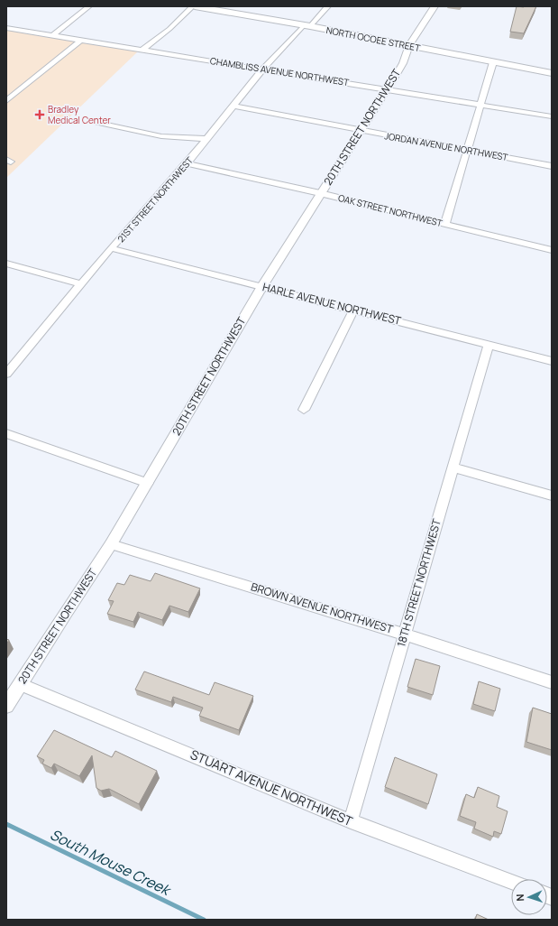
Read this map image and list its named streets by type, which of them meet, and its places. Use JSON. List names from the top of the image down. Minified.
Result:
{"streets":{"main road":["NORTH OCOEE STREET"],"street":["CHAMBLISS AVENUE NORTHWEST","20TH STREET NORTHWEST","JORDAN AVENUE NORTHWEST","21ST STREET NORTHWEST","OAK STREET NORTHWEST","HARLE AVENUE NORTHWEST","18TH STREET NORTHWEST","BROWN AVENUE NORTHWEST","STUART AVENUE NORTHWEST"]},"crossings":[["NORTH OCOEE STREET","20TH STREET NORTHWEST"],["NORTH OCOEE STREET","21ST STREET NORTHWEST"],["CHAMBLISS AVENUE NORTHWEST","20TH STREET NORTHWEST"],["CHAMBLISS AVENUE NORTHWEST","21ST STREET NORTHWEST"],["20TH STREET NORTHWEST","JORDAN AVENUE NORTHWEST"],["20TH STREET NORTHWEST","OAK STREET NORTHWEST"],["20TH STREET NORTHWEST","HARLE AVENUE NORTHWEST"],["20TH STREET NORTHWEST","BROWN AVENUE NORTHWEST"],["20TH STREET NORTHWEST","STUART AVENUE NORTHWEST"],["JORDAN AVENUE NORTHWEST","21ST STREET NORTHWEST"],["21ST STREET NORTHWEST","OAK STREET NORTHWEST"],["21ST STREET NORTHWEST","HARLE AVENUE NORTHWEST"],["HARLE AVENUE NORTHWEST","18TH STREET NORTHWEST"],["18TH STREET NORTHWEST","BROWN AVENUE NORTHWEST"],["18TH STREET NORTHWEST","STUART AVENUE NORTHWEST"]],"water":["South Mouse Creek"],"places":{"health":["Bradley Medical Center"]},"north":"left"}
